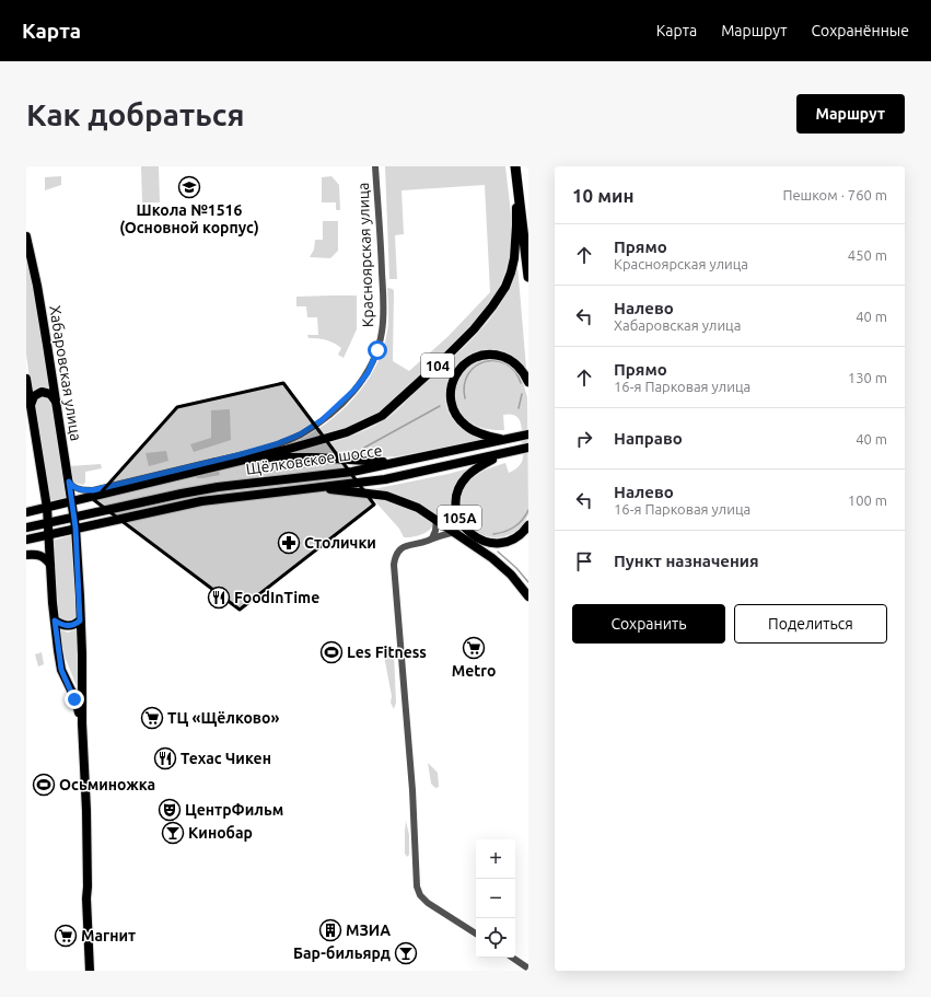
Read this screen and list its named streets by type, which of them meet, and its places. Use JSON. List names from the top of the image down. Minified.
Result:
{"streets":{"main road":["104","Хабаровская улица","Щёлковское шоссе","105A"],"street":["Красноярская улица"]},"crossings":[["Красноярская улица","Хабаровская улица"],["Хабаровская улица","Щёлковское шоссе"],["Щёлковское шоссе","105A"]],"places":{"school or university":["Школа №1516 (Основной корпус)"],"pharmacy":["Столички"],"restaurant":["FoodInTime","Техас Чикен"],"supermarket":["Metro","ТЦ «Щёлково»","Магнит"],"sports":["Les Fitness","Осьминожка"],"theatre":["ЦентрФильм"],"bar":["Кинобар","Бар-бильярд"],"building":["МЗИА"]},"page":{"header":"Карта","nav":["Карта","Маршрут","Сохранённые"],"buttons":["Маршрут",["Сохранить","Поделиться"]],"title":"Как добраться","heading":["10 мин","Пешком · 760 m"],"list":[["Прямо","Красноярская улица","450 m"],["Налево","Хабаровская улица","40 m"],["Прямо","16-я Парковая улица","130 m"],["Направо","40 m"],["Налево","16-я Парковая улица","100 m"],"Пункт назначения"],"map_buttons":["+","−"]}}
